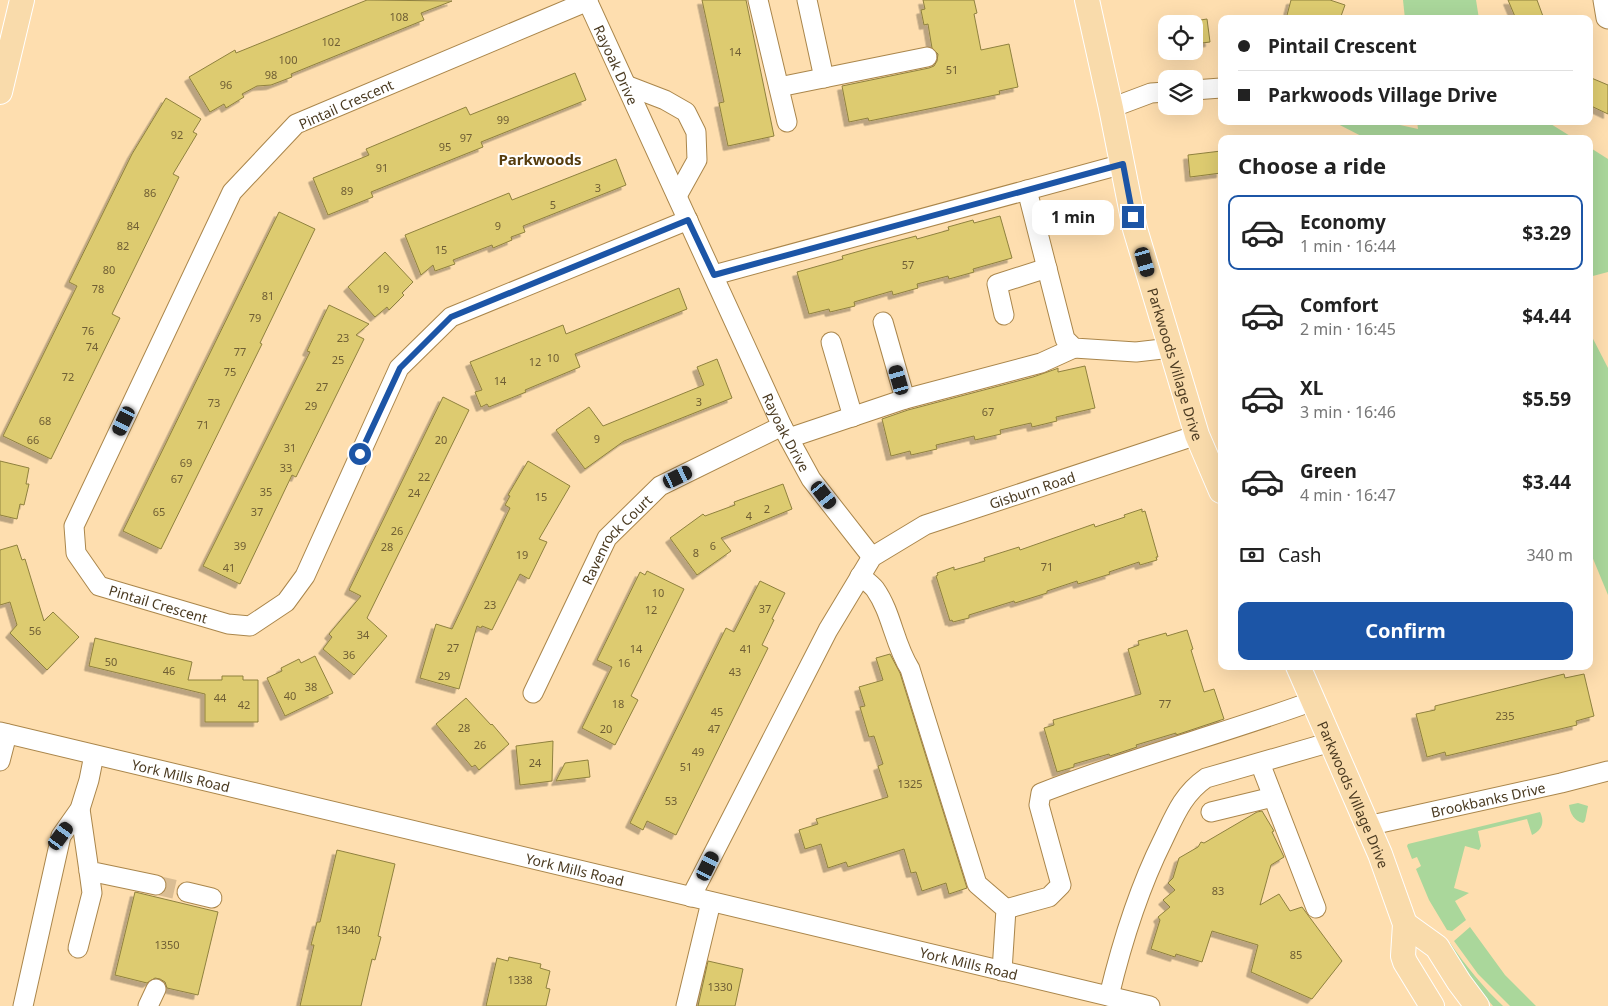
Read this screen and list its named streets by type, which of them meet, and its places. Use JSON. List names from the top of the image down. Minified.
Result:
{"streets":{"main road":["Parkwoods Village Drive"],"street":["Rayoak Drive","Pintail Crescent","Gisburn Road","Ravenrock Court","York Mills Road","Brookbanks Drive"]},"crossings":[["Rayoak Drive","Pintail Crescent"],["Rayoak Drive","Gisburn Road"],["Rayoak Drive","Ravenrock Court"],["Parkwoods Village Drive","Gisburn Road"],["Parkwoods Village Drive","Brookbanks Drive"]],"districts":["Parkwoods"],"house_numbers":["108","102","14","100","51","98","96","99","92","97","95","91","3","89","86","5","84","9","82","15","57","80","78","19","81","79","76","23","74","77","10","25","12","75","72","14","27","3","73","29","67","68","71","9","66","20","31","69","33","22","67","35","24","15","2","65","37","4","26","39","6","28","8","19","71","41","10","23","37","12","56","34","27","14","41","36","50","16","46","43","29","38","40","44","18","77","42","45","235","28","20","47","26","49","24","51","1325","53","83","1340","1350","85","1338","1330"],"page":{"banner":["Pintail Crescent","Parkwoods Village Drive"],"heading":"Choose a ride","list":[{"name":"Economy","note":"1 min · 16:44","value":"$3.29"},{"name":"Comfort","note":"2 min · 16:45","value":"$4.44"},{"name":"XL","note":"3 min · 16:46","value":"$5.59"},{"name":"Green","note":"4 min · 16:47","value":"$3.44"}],"bubble":"1 min","pay":["Cash","340 m"],"buttons":"Confirm"}}
